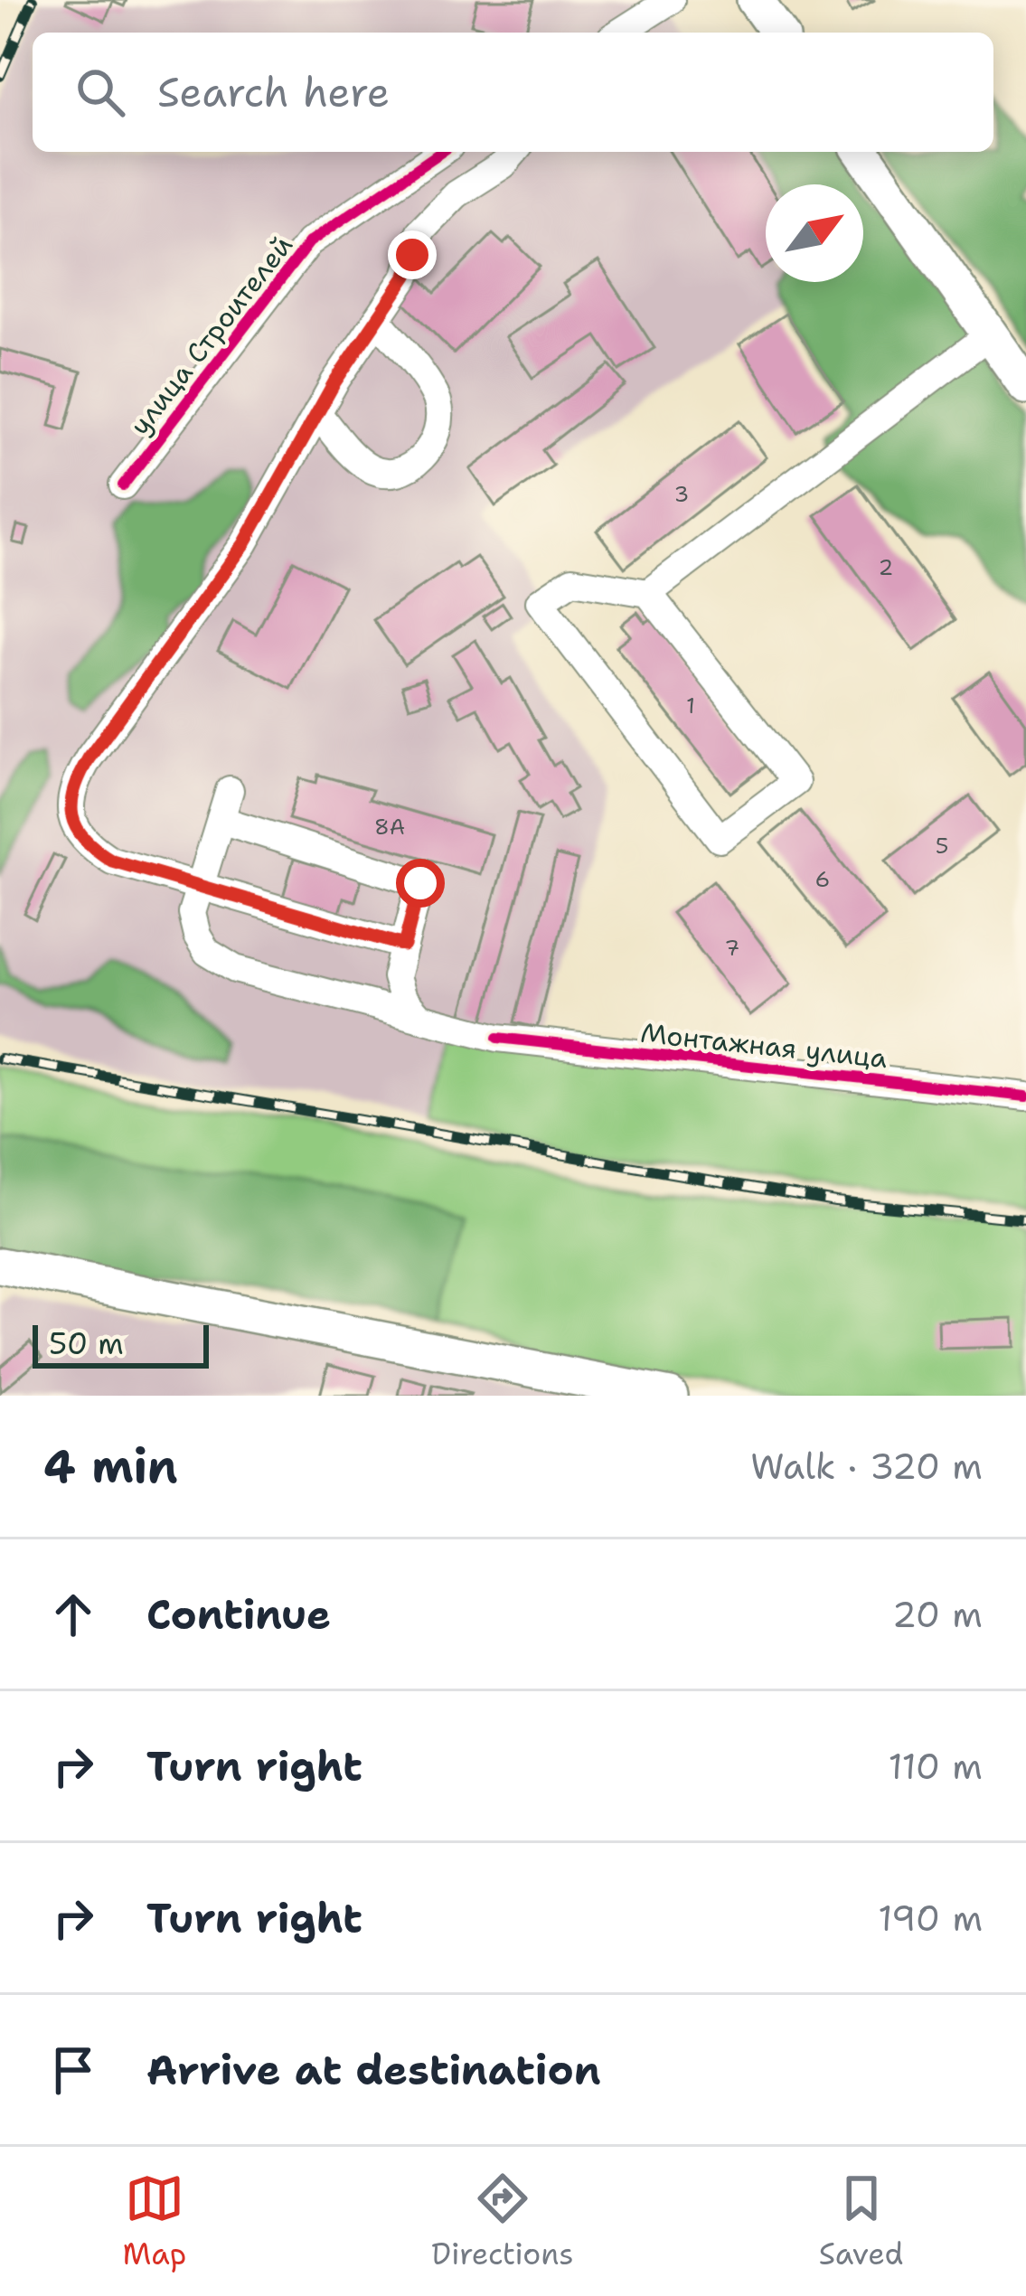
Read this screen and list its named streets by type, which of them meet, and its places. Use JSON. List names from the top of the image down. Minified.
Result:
{"streets":{"street":["улица Строителей","Монтажная улица"]},"house_numbers":["3","2","1","8А","5","6","7"],"scale_bar":"50 m","north":"top right","page":{"search":"Search here","scale":"50 m","heading":["4 min","Walk · 320 m"],"list":[["Continue","20 m"],["Turn right","110 m"],["Turn right","190 m"],"Arrive at destination"],"nav":["Map","Directions","Saved"]}}
